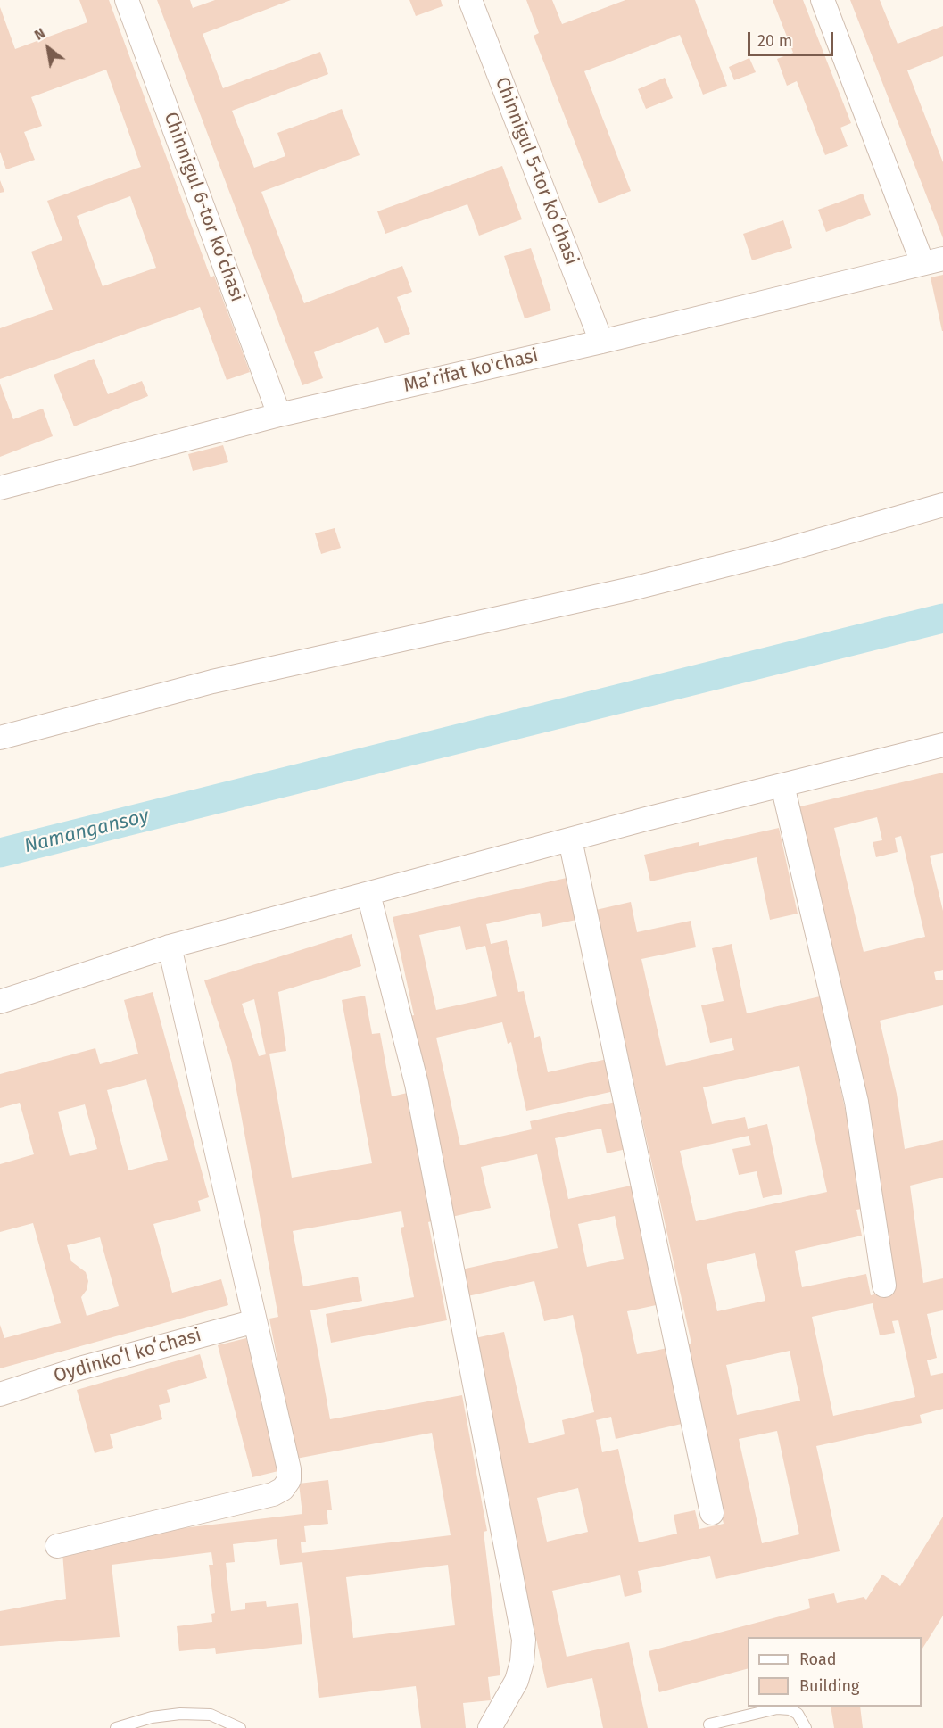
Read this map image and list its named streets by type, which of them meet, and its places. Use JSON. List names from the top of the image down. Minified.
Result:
{"streets":{"street":["Chinnigul 5-tor koʻchasi","Chinnigul 6-tor koʻchasi","Maʼrifat ko'chasi","Oydinkoʻl koʻchasi"]},"crossings":[["Chinnigul 5-tor koʻchasi","Maʼrifat ko'chasi"],["Chinnigul 6-tor koʻchasi","Maʼrifat ko'chasi"]],"water":["Namangansoy"],"legend":["Road","Building"],"scale_bar":"20 m","north":"top left"}
